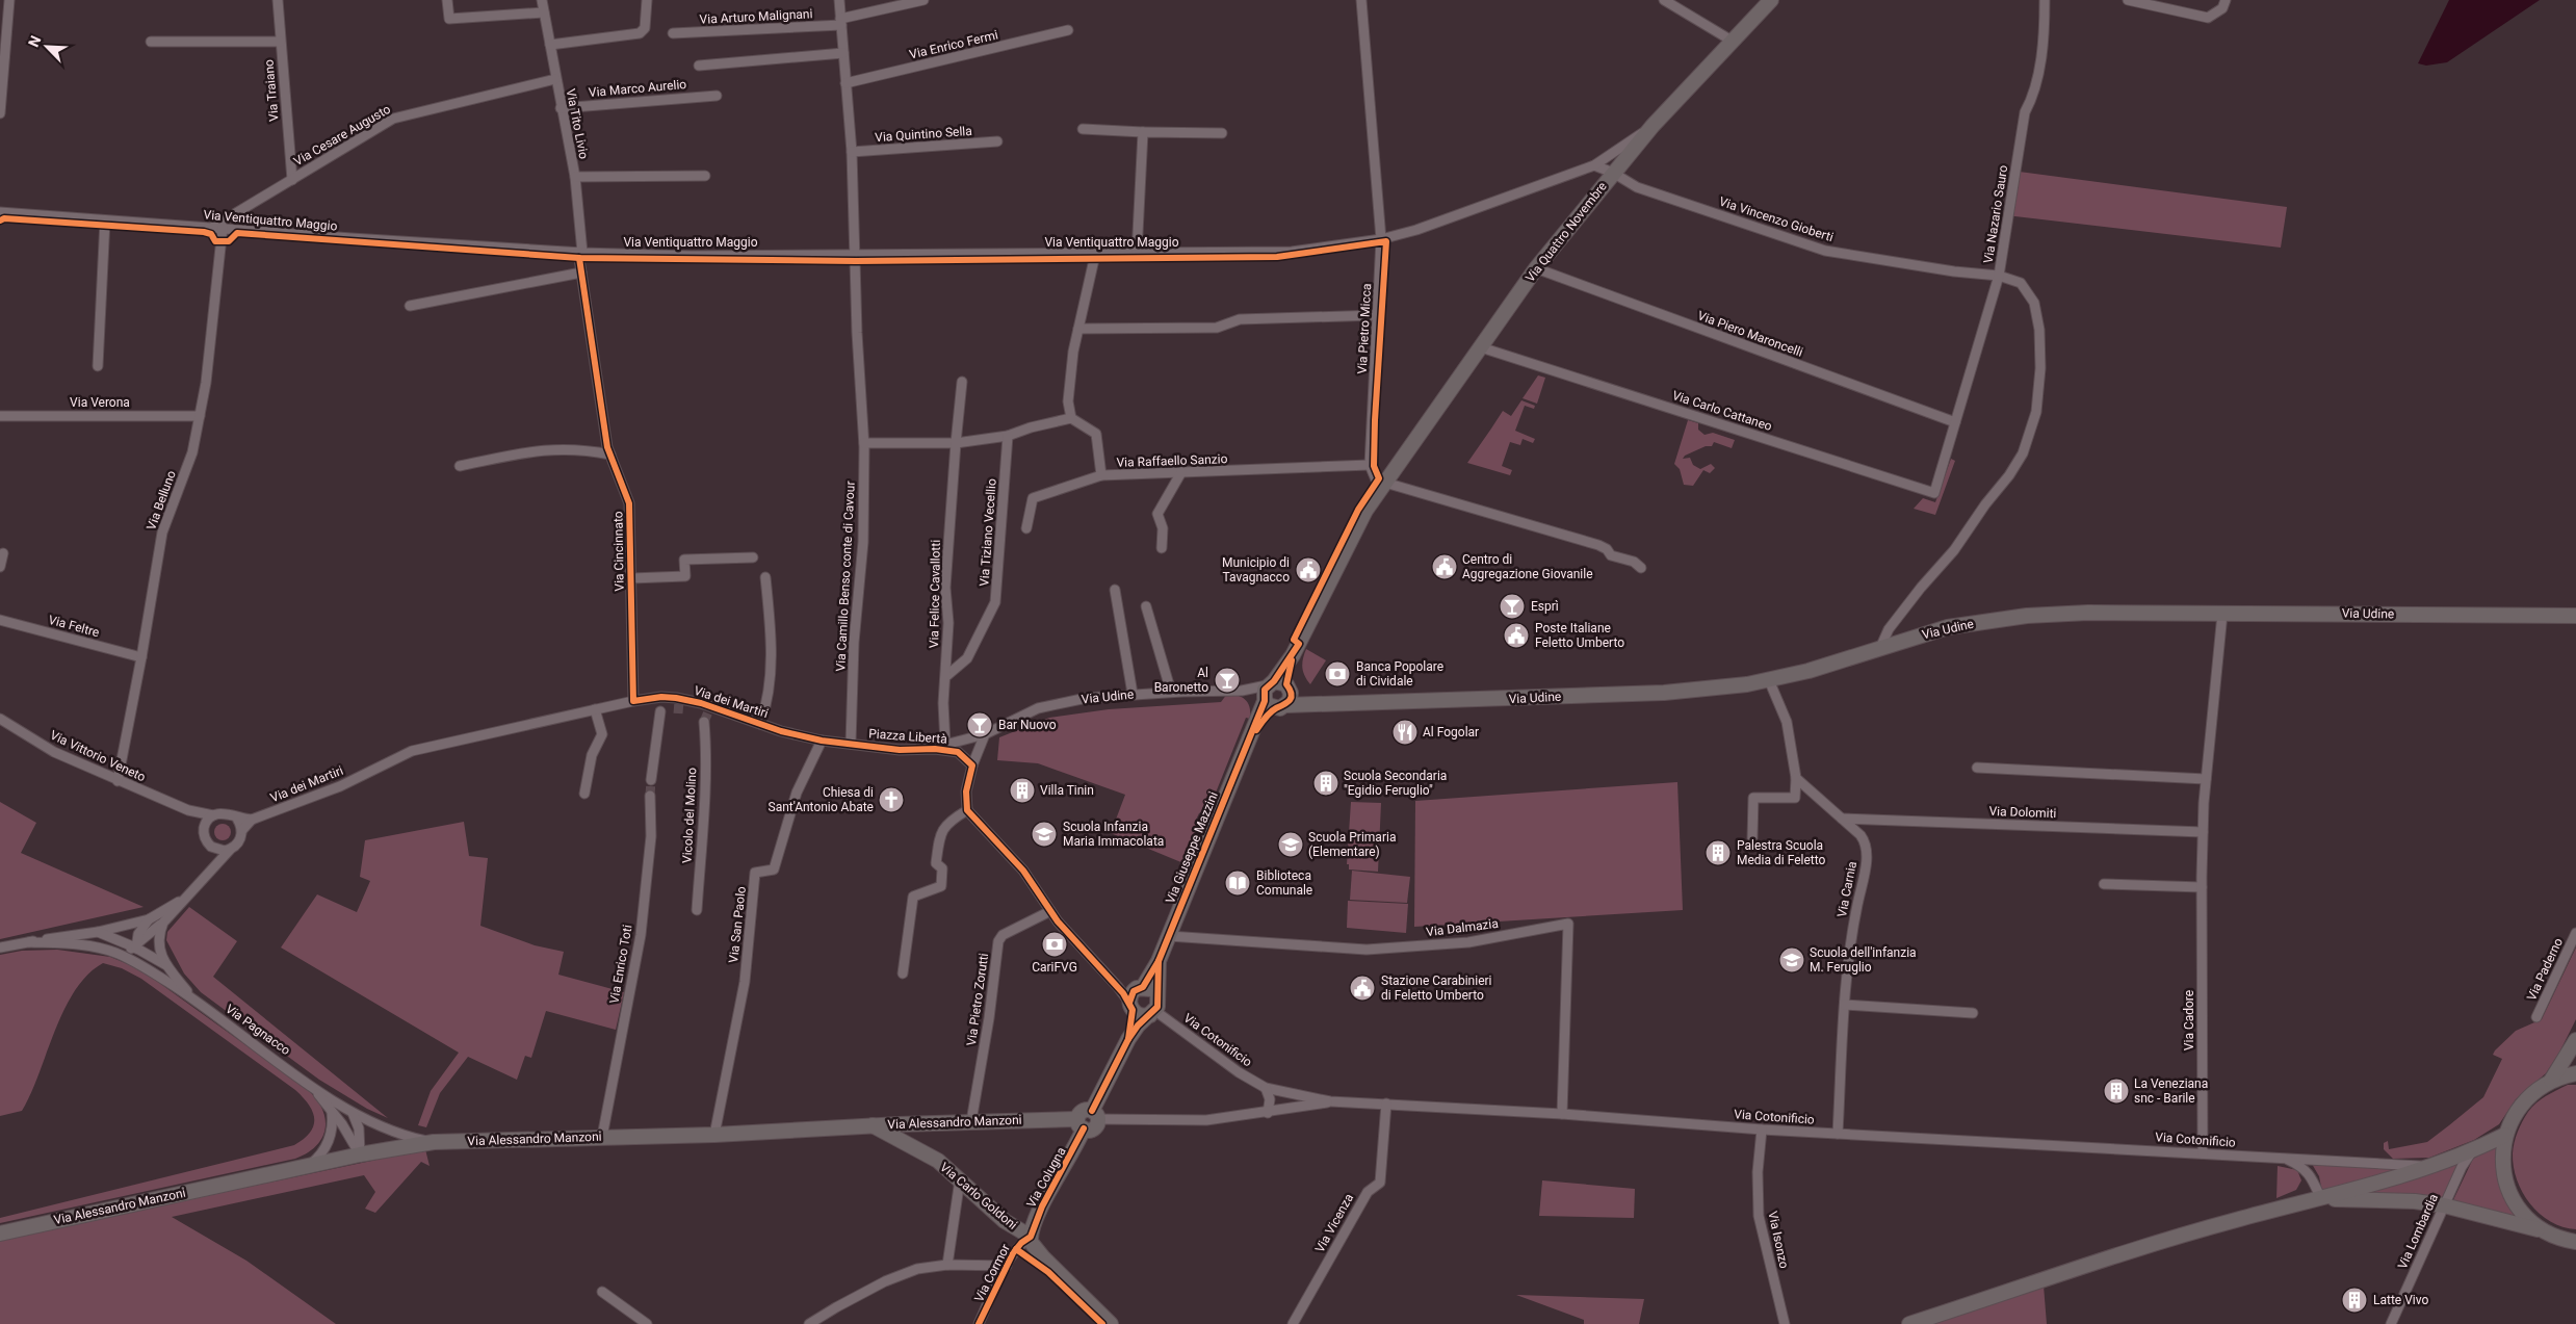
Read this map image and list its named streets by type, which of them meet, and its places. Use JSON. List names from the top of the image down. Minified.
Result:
{"streets":{"street":["Via Arturo Malignani","Via Enrico Fermi","Via Marco Aurelio","Via Traiano","Via Tito Livio","Via Quintino Sella","Via Cesare Augusto","Via Nazario Sauro","Via Vincenzo Gioberti","Via Ventiquattro Maggio","Via Quattro Novembre","Via Pietro Micca","Via Piero Maroncelli","Via Verona","Via Carlo Cattaneo","Via Raffaello Sanzio","Via Belluno","Via Tiziano Vecellio","Via Cincinnato","Via Camillo Benso conte di Cavour","Via Felice Cavallotti","Via Udine","Via Feltre","Via dei Martiri","Piazza Libertà","Via Vittorio Veneto","Via Dolomiti","Vicolo del Molino","Via Giuseppe Mazzini","Via Carnia","Via San Paolo","Via Dalmazia","Via Enrico Toti","Via Paderno","Via Pietro Zorutti","Via Cadore","Via Pagnacco","Via Cotonificio","Via Alessandro Manzoni","Via Colugna","Via Carlo Goldoni","Via Vicenza","Via Lombardia","Via Isonzo","Via Cormor"]},"crossings":[["Via Marco Aurelio","Via Tito Livio"],["Via Traiano","Via Cesare Augusto"],["Via Tito Livio","Via Cesare Augusto"],["Via Tito Livio","Via Ventiquattro Maggio"],["Via Tito Livio","Via Cincinnato"],["Via Cesare Augusto","Via Ventiquattro Maggio"],["Via Cesare Augusto","Via Belluno"],["Via Nazario Sauro","Via Vincenzo Gioberti"],["Via Nazario Sauro","Via Udine"],["Via Vincenzo Gioberti","Via Quattro Novembre"],["Via Ventiquattro Maggio","Via Quattro Novembre"],["Via Ventiquattro Maggio","Via Pietro Micca"],["Via Ventiquattro Maggio","Via Belluno"],["Via Ventiquattro Maggio","Via Cincinnato"],["Via Ventiquattro Maggio","Via Camillo Benso conte di Cavour"],["Via Quattro Novembre","Via Piero Maroncelli"],["Via Quattro Novembre","Via Carlo Cattaneo"],["Via Quattro Novembre","Via Udine"],["Via Pietro Micca","Via Raffaello Sanzio"],["Via Piero Maroncelli","Via Carlo Cattaneo"],["Via Verona","Via Belluno"],["Via Belluno","Via Feltre"],["Via Belluno","Via Vittorio Veneto"],["Via Tiziano Vecellio","Via Felice Cavallotti"],["Via Cincinnato","Via dei Martiri"],["Via Camillo Benso conte di Cavour","Piazza Libertà"],["Via Felice Cavallotti","Piazza Libertà"],["Via Udine","Piazza Libertà"],["Via Udine","Via Giuseppe Mazzini"],["Via Udine","Via Cadore"],["Via dei Martiri","Piazza Libertà"],["Via dei Martiri","Via Vittorio Veneto"],["Via dei Martiri","Via San Paolo"],["Via dei Martiri","Via Pagnacco"],["Piazza Libertà","Via San Paolo"],["Via Vittorio Veneto","Via Pagnacco"],["Via Dolomiti","Via Carnia"],["Via Dolomiti","Via Cadore"],["Via Giuseppe Mazzini","Via Dalmazia"],["Via Carnia","Via Cotonificio"],["Via San Paolo","Via Alessandro Manzoni"],["Via Dalmazia","Via Cotonificio"],["Via Enrico Toti","Via Alessandro Manzoni"],["Via Pietro Zorutti","Via Alessandro Manzoni"],["Via Cadore","Via Cotonificio"],["Via Pagnacco","Via Alessandro Manzoni"],["Via Cotonificio","Via Vicenza"],["Via Cotonificio","Via Isonzo"],["Via Alessandro Manzoni","Via Colugna"],["Via Alessandro Manzoni","Via Carlo Goldoni"],["Via Colugna","Via Carlo Goldoni"],["Via Colugna","Via Cormor"],["Via Carlo Goldoni","Via Cormor"]],"places":{"public building":["Centro di Aggregazione Giovanile","Municipio di Tavagnacco","Poste Italiane Feletto Umberto","Stazione Carabinieri di Feletto Umberto"],"bar":["Esprì","Al Baronetto","Bar Nuovo"],"bank":["Banca Popolare di Cividale","CariFVG"],"restaurant":["Al Fogolar"],"building":["Scuola Secondaria \"Egidio Feruglio\"","Villa Tinin","Palestra Scuola Media di Feletto","La Veneziana snc - Barile","Latte Vivo"],"church":["Chiesa di Sant'Antonio Abate"],"school or university":["Scuola Infanzia Maria Immacolata","Scuola Primaria (Elementare)","Scuola dell'infanzia M. Feruglio"],"library":["Biblioteca Comunale"]},"north":"top left"}
